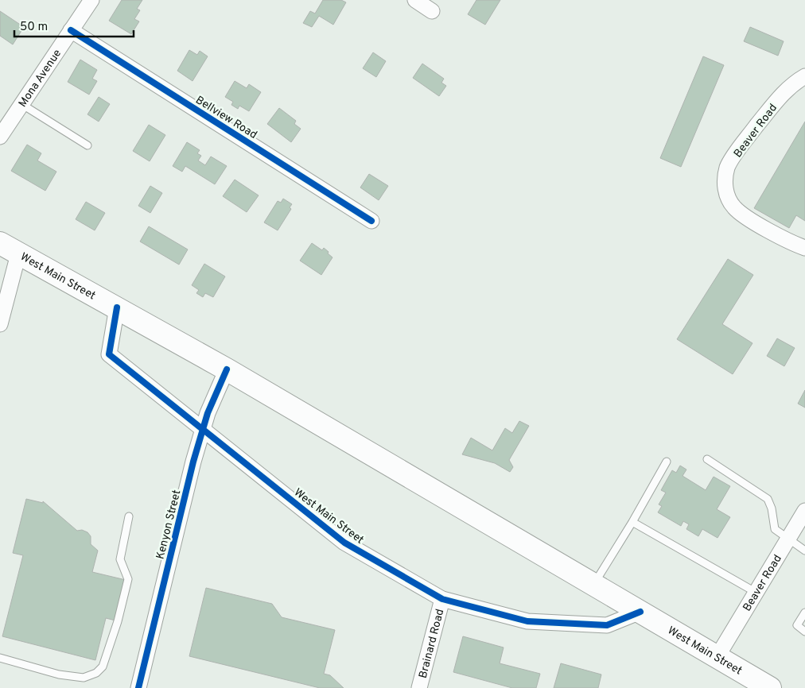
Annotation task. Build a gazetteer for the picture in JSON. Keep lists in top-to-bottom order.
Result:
{
  "streets": {
    "main road": ["West Main Street"],
    "street": [
      "Mona Avenue",
      "Bellview Road",
      "Beaver Road",
      "Kenyon Street",
      "Brainard Road"
    ]
  },
  "crossings": [
    ["Mona Avenue", "Bellview Road"],
    ["Beaver Road", "West Main Street"],
    ["West Main Street", "Kenyon Street"],
    ["West Main Street", "Brainard Road"]
  ],
  "scale_bar": "50 m"
}
